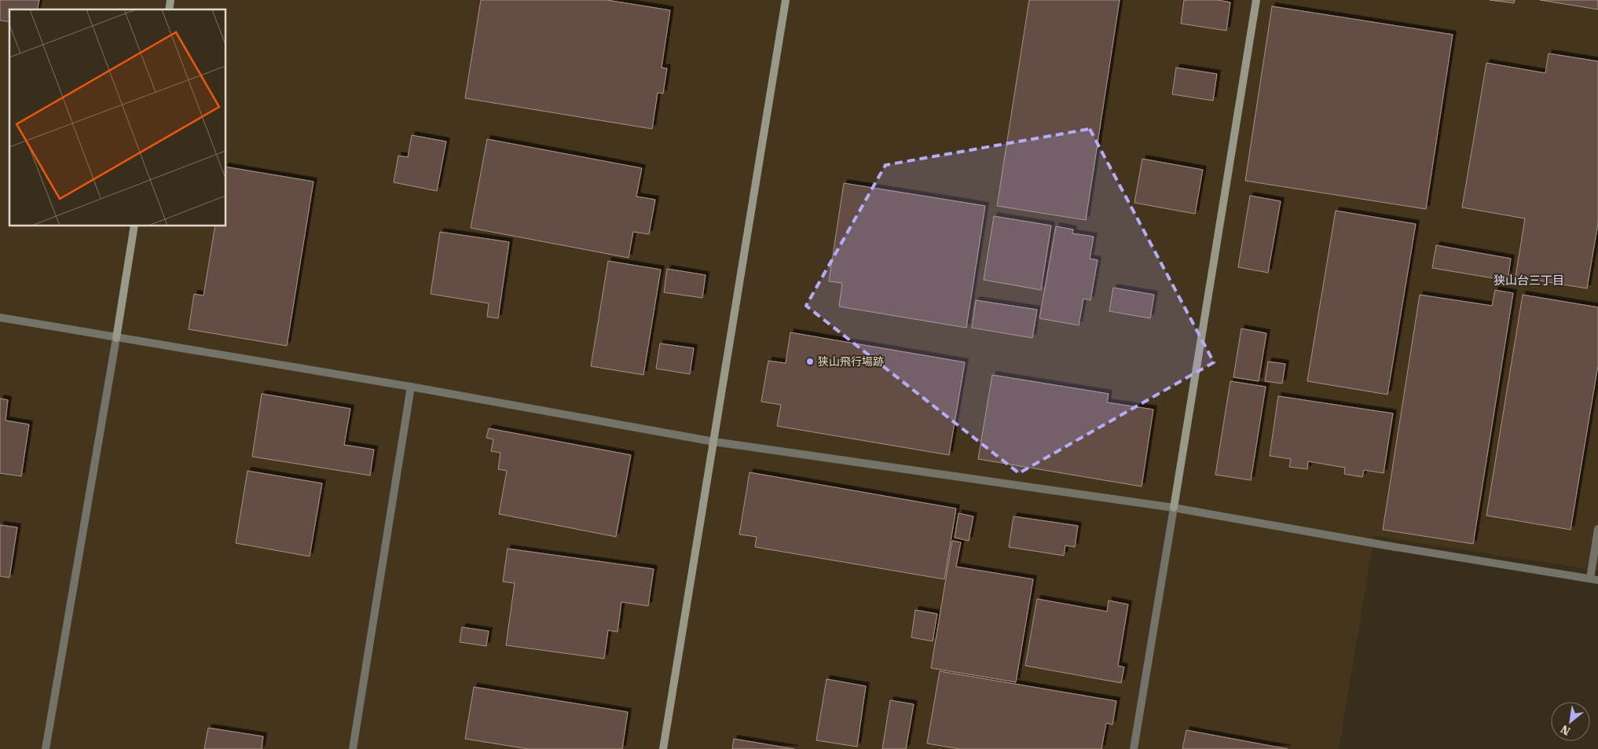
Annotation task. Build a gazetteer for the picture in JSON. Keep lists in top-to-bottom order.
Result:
{
  "districts": ["狭山台三丁目"],
  "places": ["狭山飛行場跡"],
  "north": "bottom left"
}
